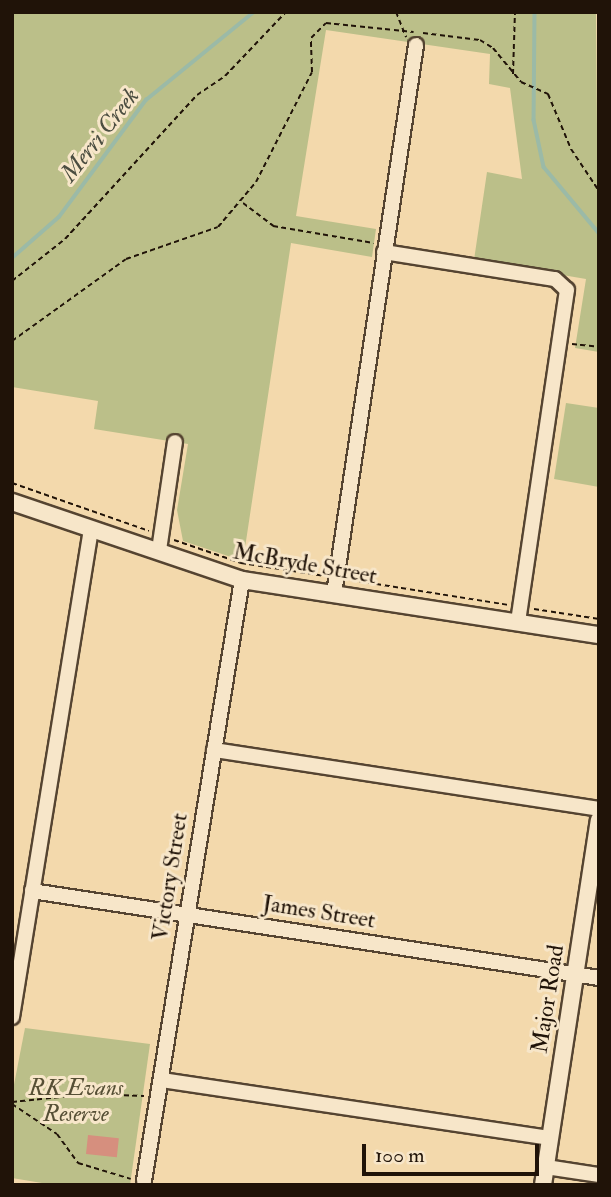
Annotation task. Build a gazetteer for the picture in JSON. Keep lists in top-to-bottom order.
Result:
{
  "streets": {
    "street": [
      "McBryde Street",
      "Victory Street",
      "James Street",
      "Major Road"
    ]
  },
  "crossings": [
    ["McBryde Street", "Victory Street"],
    ["Victory Street", "James Street"],
    ["James Street", "Major Road"]
  ],
  "water": ["Merri Creek"],
  "parks": ["RK Evans Reserve"],
  "scale_bar": "100 m"
}
